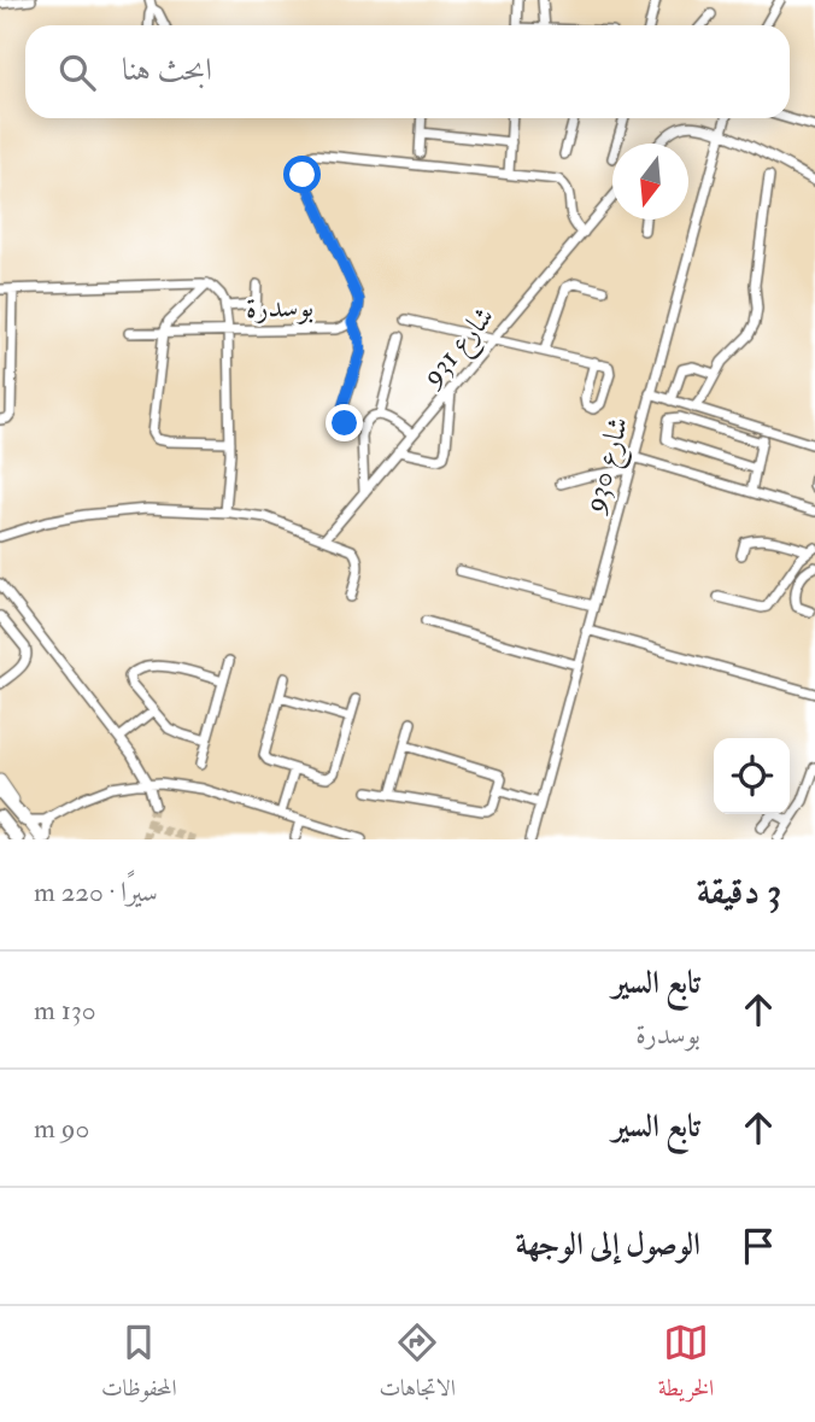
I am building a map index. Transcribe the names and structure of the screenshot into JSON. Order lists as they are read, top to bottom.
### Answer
{
  "streets": {
    "street": ["بوسدرة", "شارع 931", "شارع 930"]
  },
  "crossings": [
    ["بوسدرة", "شارع 931"]
  ],
  "north": "bottom",
  "page": {
    "search": "ابحث هنا",
    "heading": ["3 دقيقة", "سيرًا · 220 m"],
    "list": [
      ["تابع السير", "بوسدرة", "130 m"],
      ["تابع السير", "90 m"],
      "الوصول إلى الوجهة"
    ],
    "nav": ["الخريطة", "الاتجاهات", "المحفوظات"]
  }
}
